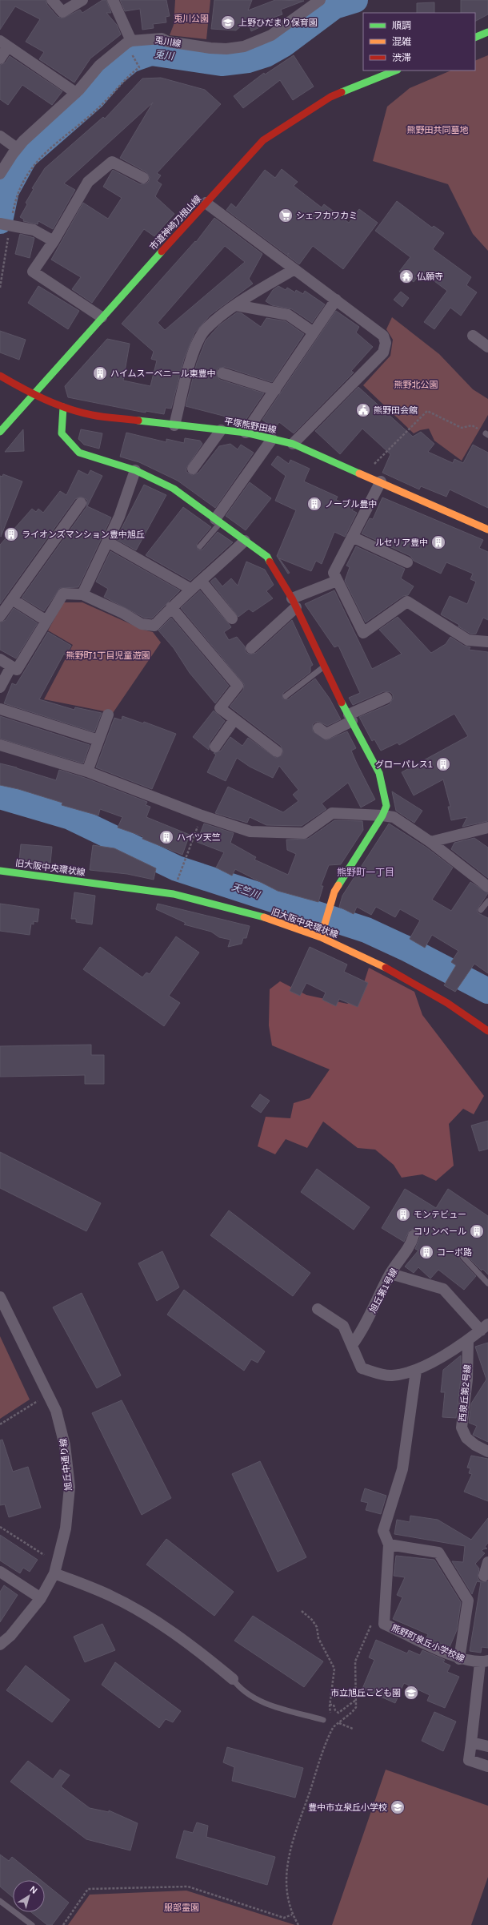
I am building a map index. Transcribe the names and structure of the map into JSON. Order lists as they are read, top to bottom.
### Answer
{
  "streets": {
    "street": [
      "兎川線",
      "市道神崎刀根山線",
      "平塚熊野田線",
      "旧大阪中央環状線",
      "旭丘第1号線",
      "西泉丘第2号線",
      "旭丘中通り線",
      "熊野町泉丘小学校線"
    ]
  },
  "crossings": [
    ["市道神崎刀根山線", "平塚熊野田線"]
  ],
  "districts": ["熊野町一丁目"],
  "water": ["兎川", "天竺川"],
  "parks": [
    "兎川公園",
    "熊野田共同墓地",
    "熊野北公園",
    "熊野町1丁目児童遊園",
    "服部霊園"
  ],
  "places": {
    "school or university": ["上野ひだまり保育園", "市立旭丘こども園", "豊中市立泉丘小学校"],
    "supermarket": ["シェフカワカミ"],
    "temple": ["仏願寺"],
    "building": [
      "ハイムスーベニール東豊中",
      "ノーブル豊中",
      "ライオンズマンション豊中旭丘",
      "ルセリア豊中",
      "グローパレス1",
      "ハイツ天竺",
      "モンテビュー",
      "コリンベール",
      "コーポ路"
    ],
    "public building": ["熊野田会館"]
  },
  "legend": ["順調", "混雑", "渋滞"],
  "north": "top right"
}
